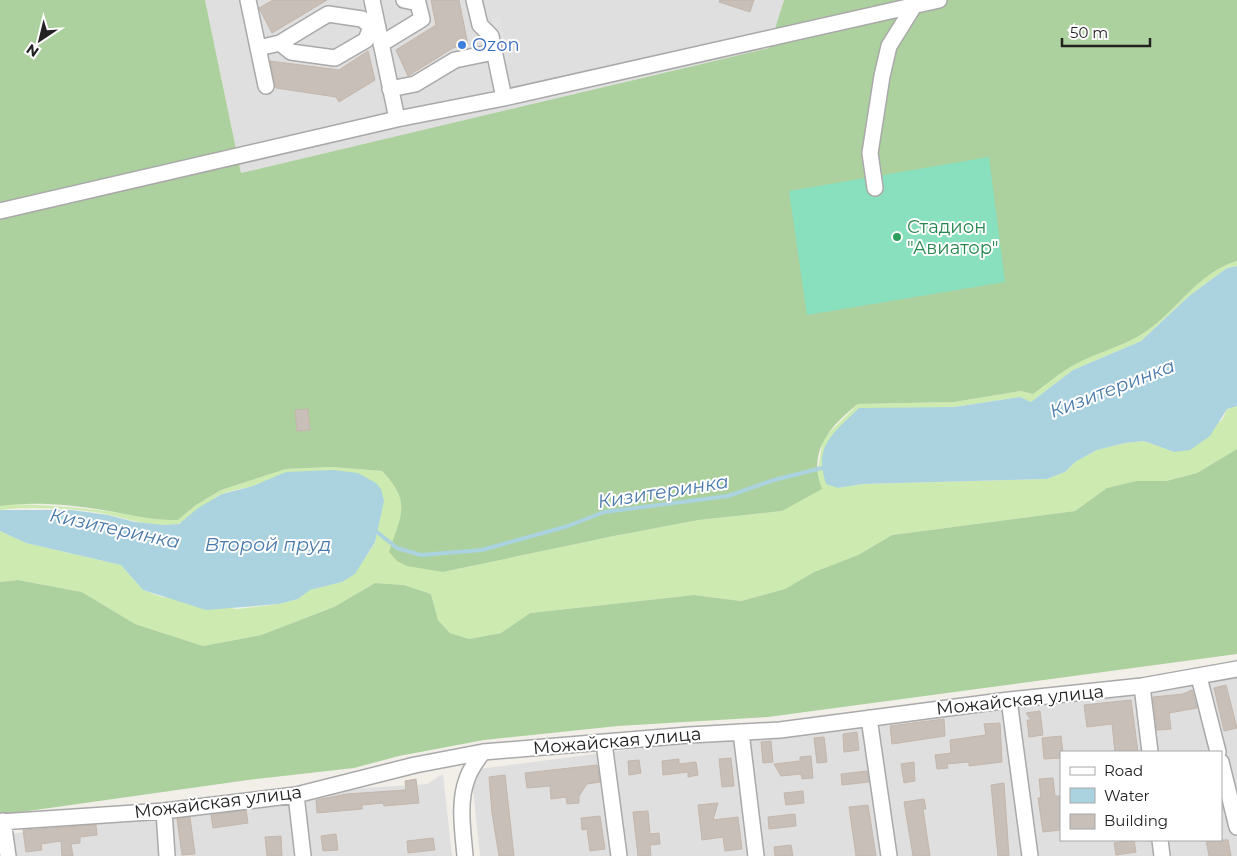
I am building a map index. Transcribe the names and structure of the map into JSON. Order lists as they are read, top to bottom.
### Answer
{
  "streets": {
    "street": ["Можайская улица"]
  },
  "water": ["Кизитеринка", "Второй пруд"],
  "places": ["Ozon", "Стадион \"Авиатор\""],
  "legend": ["Road", "Water", "Building"],
  "scale_bar": "50 m",
  "north": "bottom left"
}
